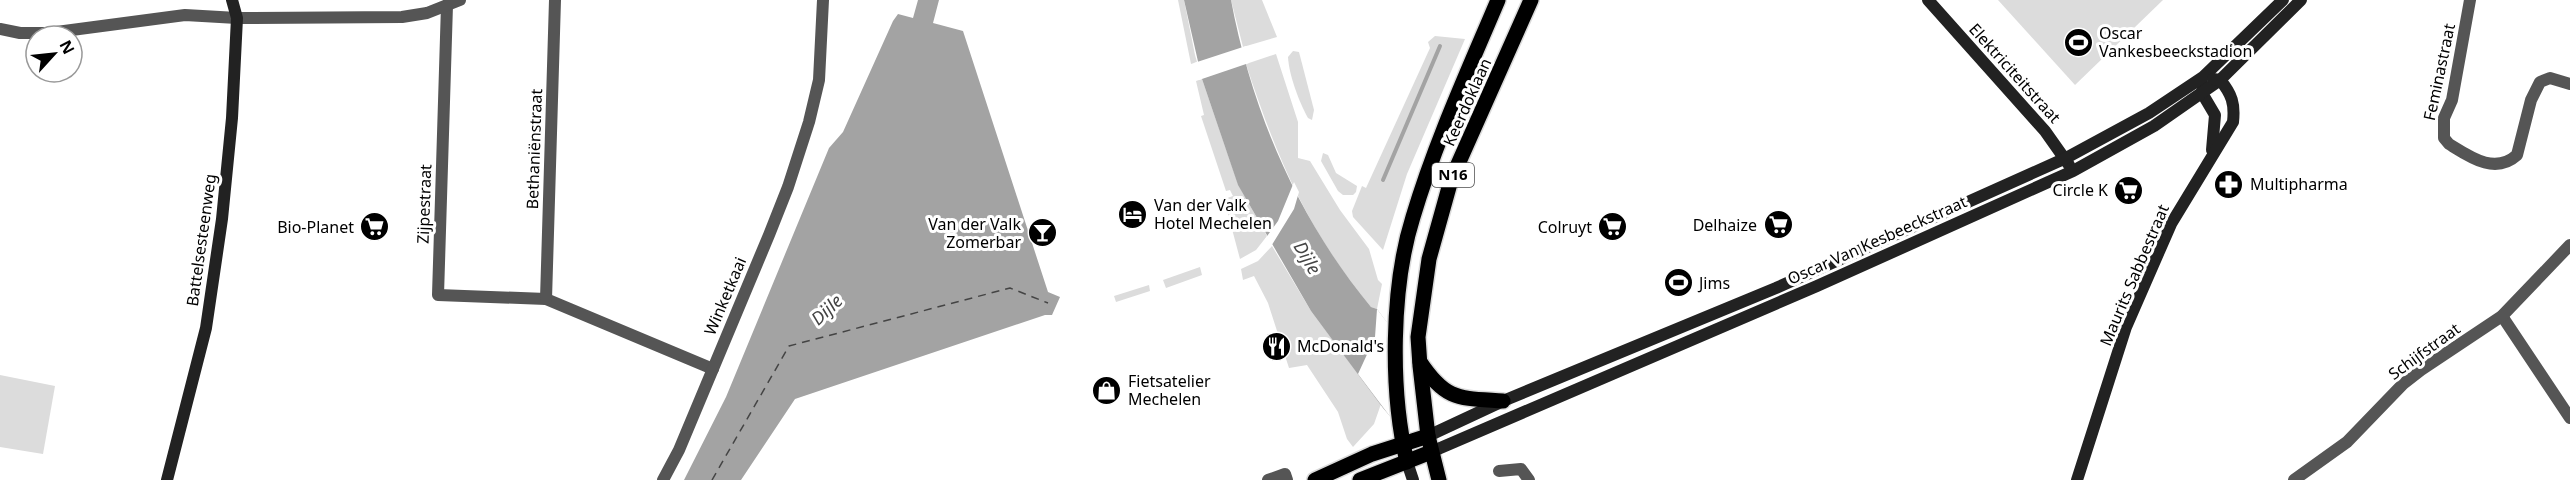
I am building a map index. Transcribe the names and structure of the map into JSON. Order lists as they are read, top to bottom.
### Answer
{
  "streets": {
    "main road": [
      "Elektriciteitstraat",
      "Keerdoklaan",
      "N16",
      "Battelsesteenweg",
      "Oscar Van Kesbeeckstraat",
      "Maurits Sabbestraat"
    ],
    "street": [
      "Feminastraat",
      "Bethaniënstraat",
      "Zijpestraat",
      "Winketkaai",
      "Schijfstraat"
    ]
  },
  "crossings": [
    ["Elektriciteitstraat", "Oscar Van Kesbeeckstraat"],
    ["Keerdoklaan", "N16"],
    ["Bethaniënstraat", "Zijpestraat"],
    ["N16", "Oscar Van Kesbeeckstraat"],
    ["Oscar Van Kesbeeckstraat", "Maurits Sabbestraat"]
  ],
  "water": ["Dijle"],
  "places": {
    "sports": ["Oscar Vankesbeeckstadion", "Jims"],
    "pharmacy": ["Multipharma"],
    "supermarket": [
      "Circle K",
      "Delhaize",
      "Bio-Planet",
      "Colruyt"
    ],
    "hotel": ["Van der Valk Hotel Mechelen"],
    "bar": ["Van der Valk Zomerbar"],
    "restaurant": ["McDonald's"],
    "shop": ["Fietsatelier Mechelen"]
  },
  "north": "top right"
}
